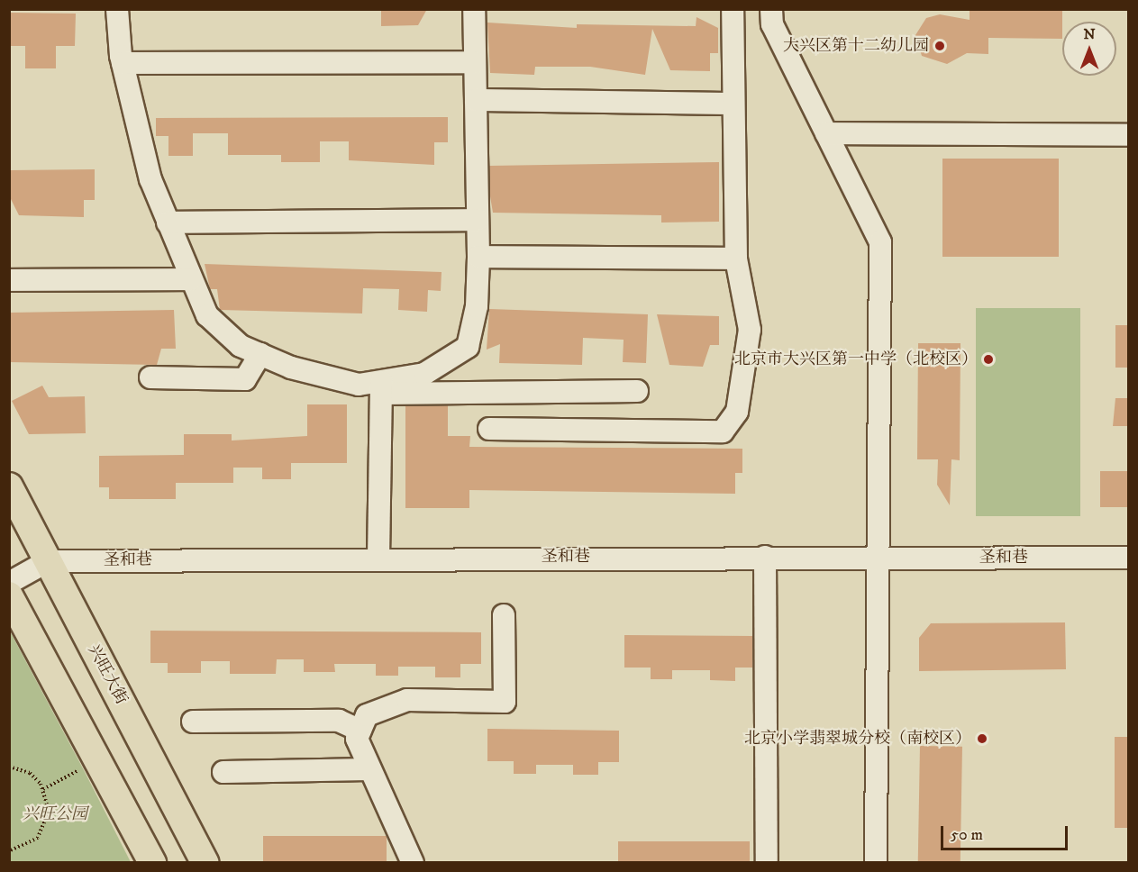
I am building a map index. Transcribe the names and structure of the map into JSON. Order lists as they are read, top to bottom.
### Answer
{
  "streets": {
    "main road": ["兴旺大街"],
    "street": ["圣和巷"]
  },
  "crossings": [
    ["圣和巷", "兴旺大街"]
  ],
  "parks": ["兴旺公园"],
  "places": ["大兴区第十二幼儿园", "北京市大兴区第一中学（北校区）", "北京小学翡翠城分校（南校区）"],
  "scale_bar": "50 m",
  "north": "top"
}
